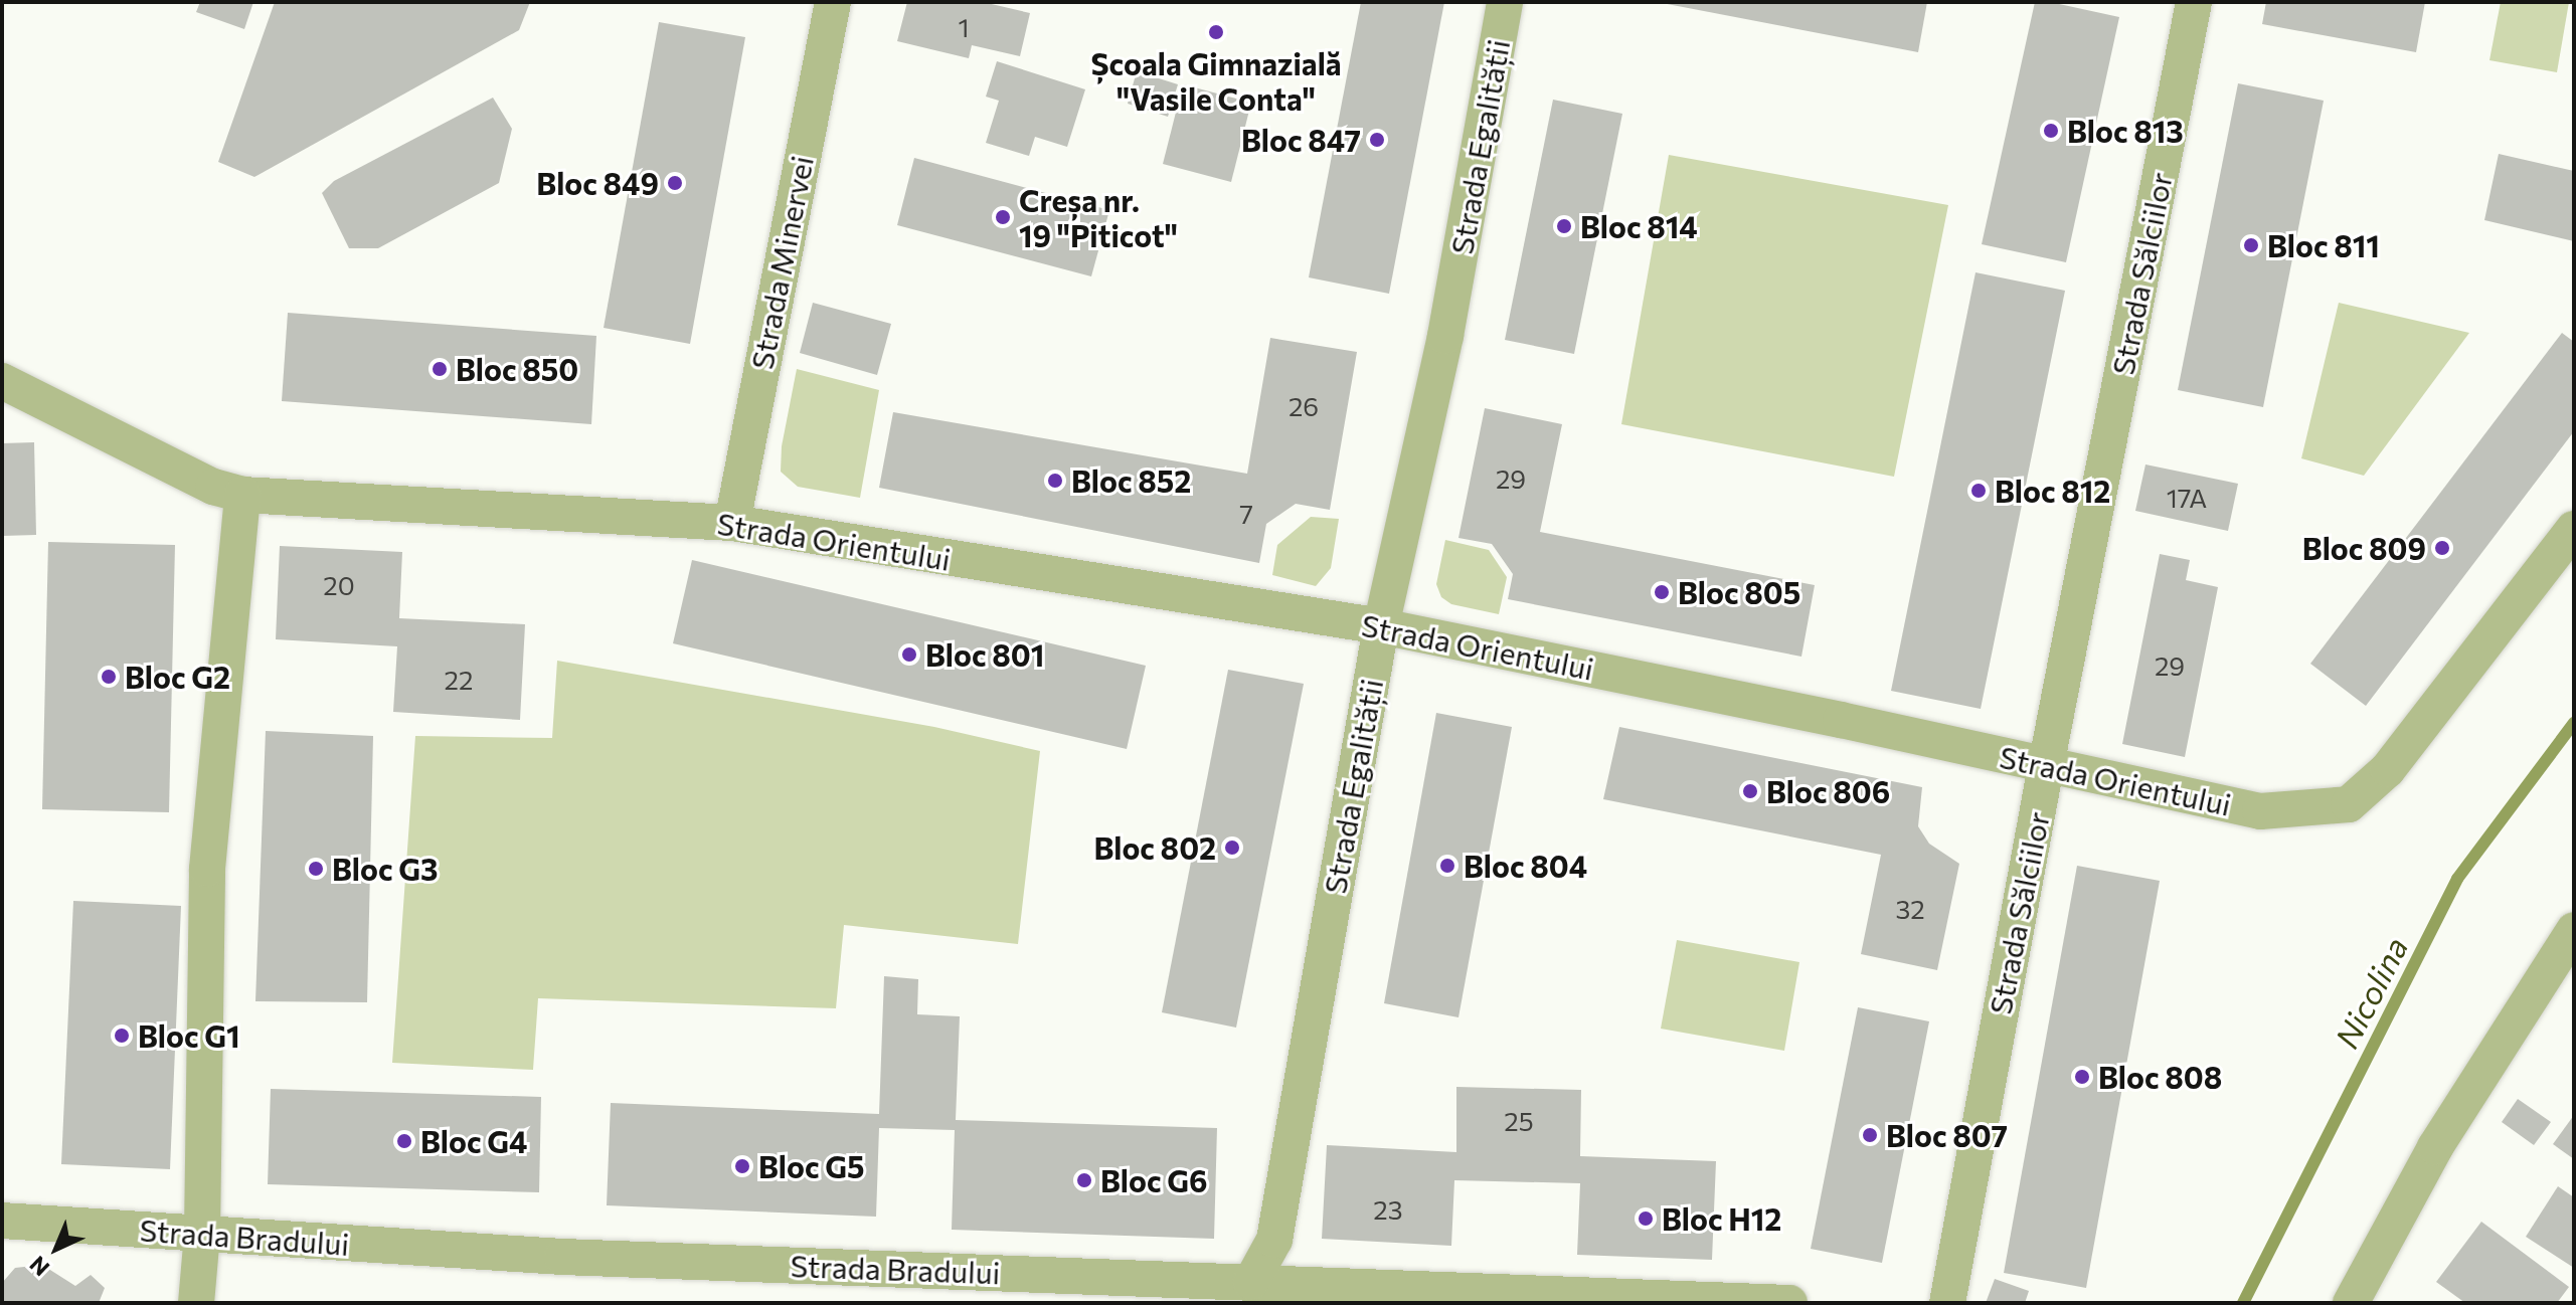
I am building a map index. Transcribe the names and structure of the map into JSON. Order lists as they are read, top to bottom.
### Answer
{
  "streets": {
    "street": [
      "Strada Egalității",
      "Strada Minervei",
      "Strada Sălciilor",
      "Strada Orientului",
      "Strada Bradului"
    ]
  },
  "crossings": [
    ["Strada Egalității", "Strada Orientului"],
    ["Strada Egalității", "Strada Bradului"],
    ["Strada Minervei", "Strada Orientului"],
    ["Strada Sălciilor", "Strada Orientului"]
  ],
  "water": ["Nicolina"],
  "places": [
    "Școala Gimnazială \"Vasile Conta\"",
    "Bloc 813",
    "Bloc 847",
    "Bloc 849",
    "Creșa nr. 19 \"Piticot\"",
    "Bloc 814",
    "Bloc 811",
    "Bloc 850",
    "Bloc 852",
    "Bloc 812",
    "Bloc 809",
    "Bloc 805",
    "Bloc 801",
    "Bloc G2",
    "Bloc 806",
    "Bloc 802",
    "Bloc 804",
    "Bloc G3",
    "Bloc G1",
    "Bloc 808",
    "Bloc 807",
    "Bloc G4",
    "Bloc G5",
    "Bloc G6",
    "Bloc H12"
  ],
  "house_numbers": [
    "1",
    "26",
    "29",
    "17A",
    "7",
    "20",
    "29",
    "22",
    "32",
    "25",
    "23"
  ],
  "north": "bottom left"
}
